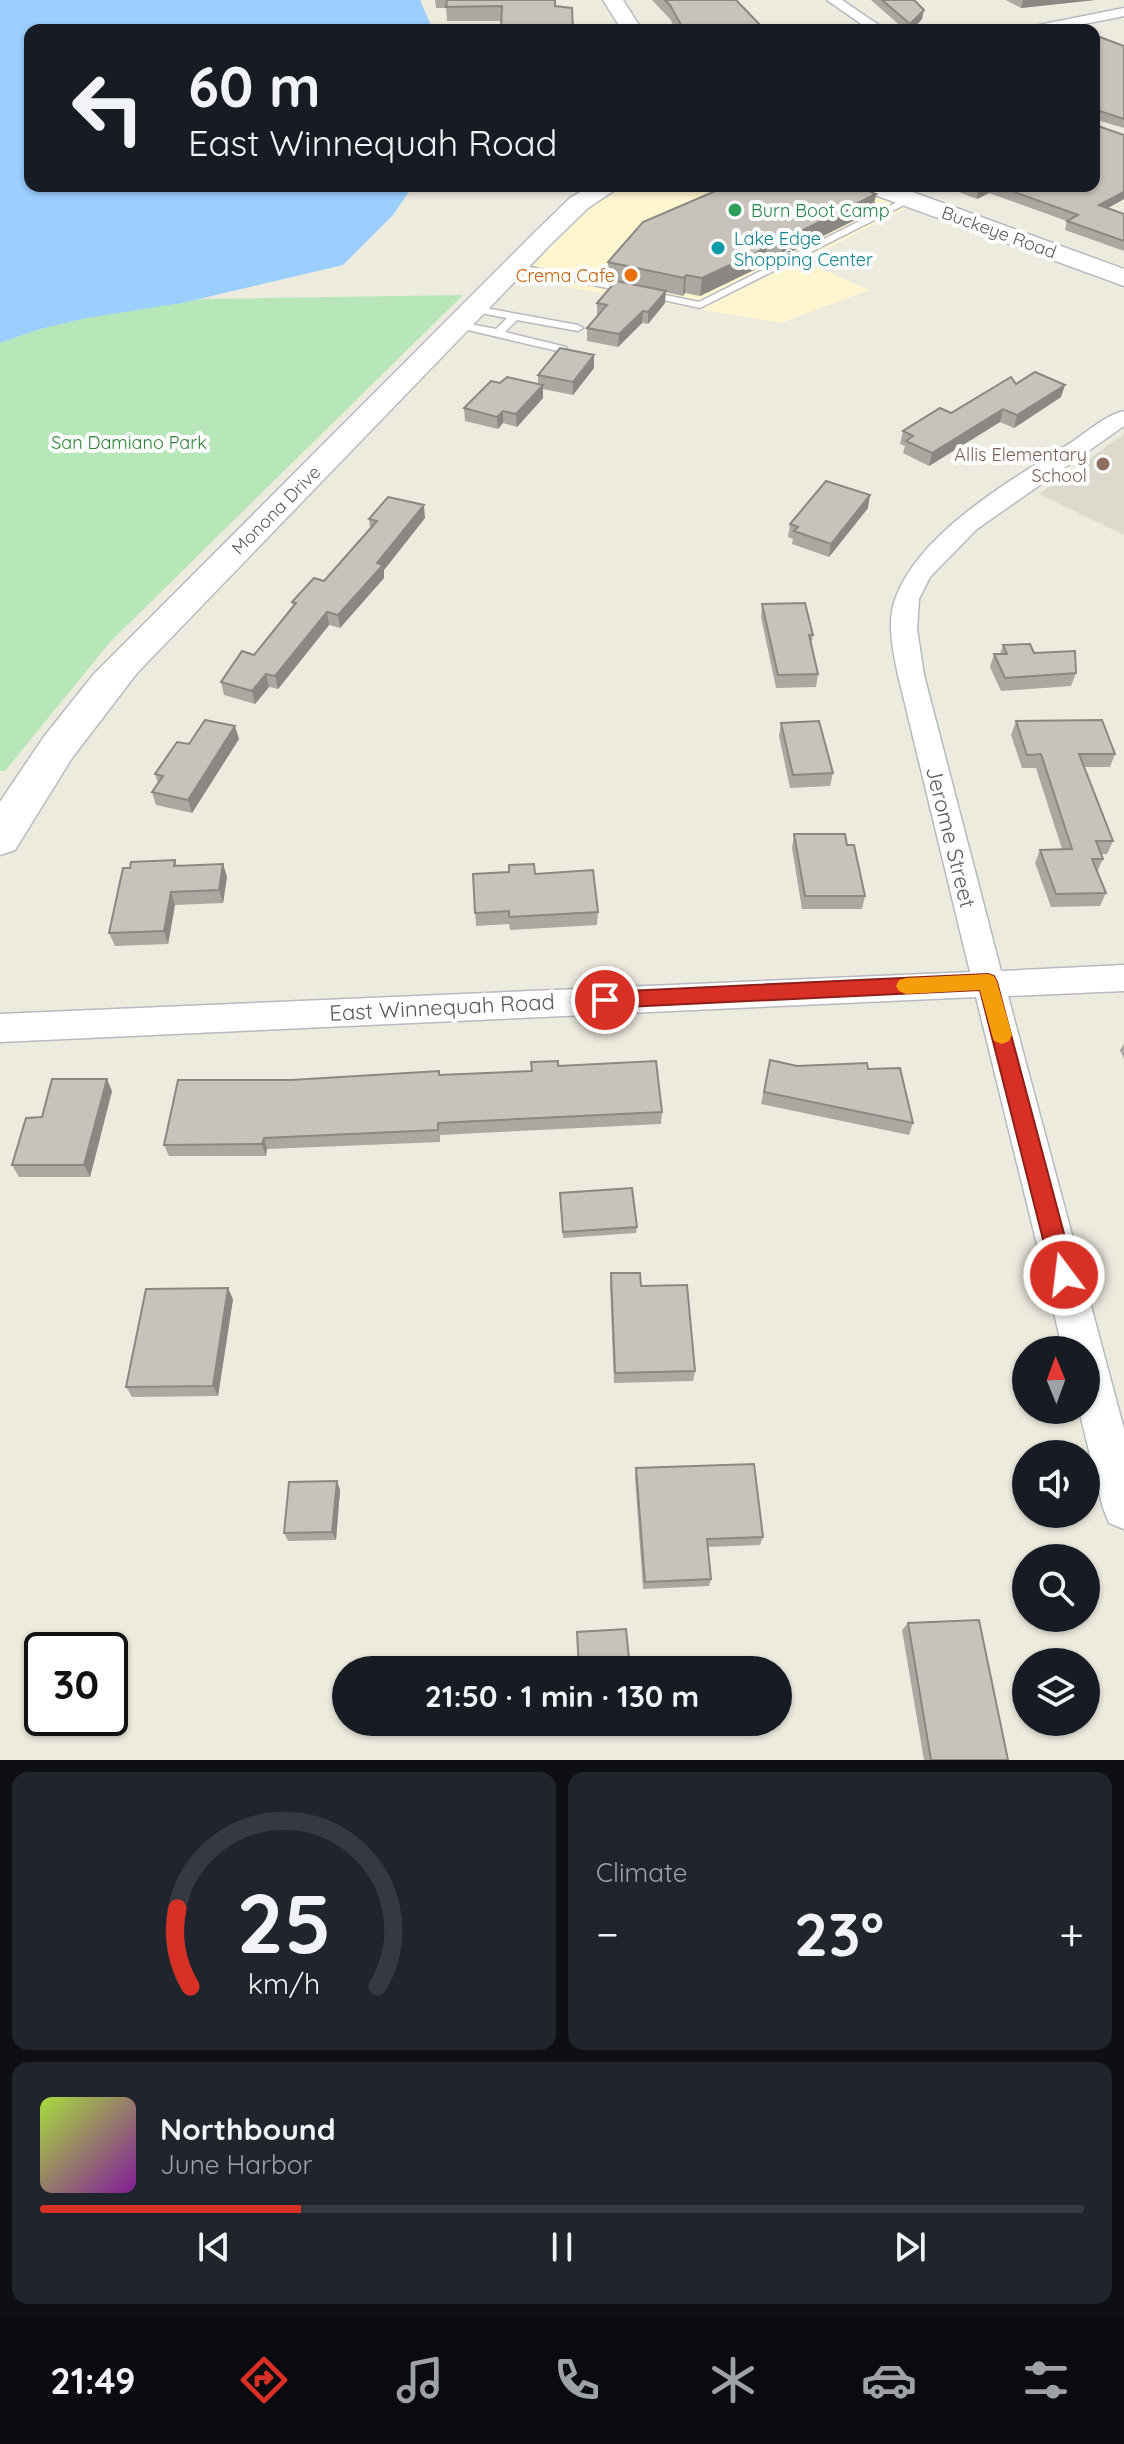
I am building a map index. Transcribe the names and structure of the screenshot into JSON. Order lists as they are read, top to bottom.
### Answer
{
  "streets": {
    "street": [
      "Buckeye Road",
      "Monona Drive",
      "Jerome Street",
      "East Winnequah Road"
    ]
  },
  "crossings": [
    ["Jerome Street", "East Winnequah Road"]
  ],
  "parks": ["San Damiano Park"],
  "places": [
    "Burn Boot Camp",
    "Lake Edge Shopping Center",
    "Crema Cafe",
    "Allis Elementary School"
  ],
  "north": "top",
  "page": {
    "turn": ["60 m", "East Winnequah Road"],
    "limit": "30",
    "trip": "21:50 · 1 min · 130 m",
    "tile": "Climate",
    "heat": ["−", "23°", "+"],
    "song": ["Northbound", "June Harbor"],
    "tabs": "21:49",
    "gauge": ["25", "km/h"]
  }
}
